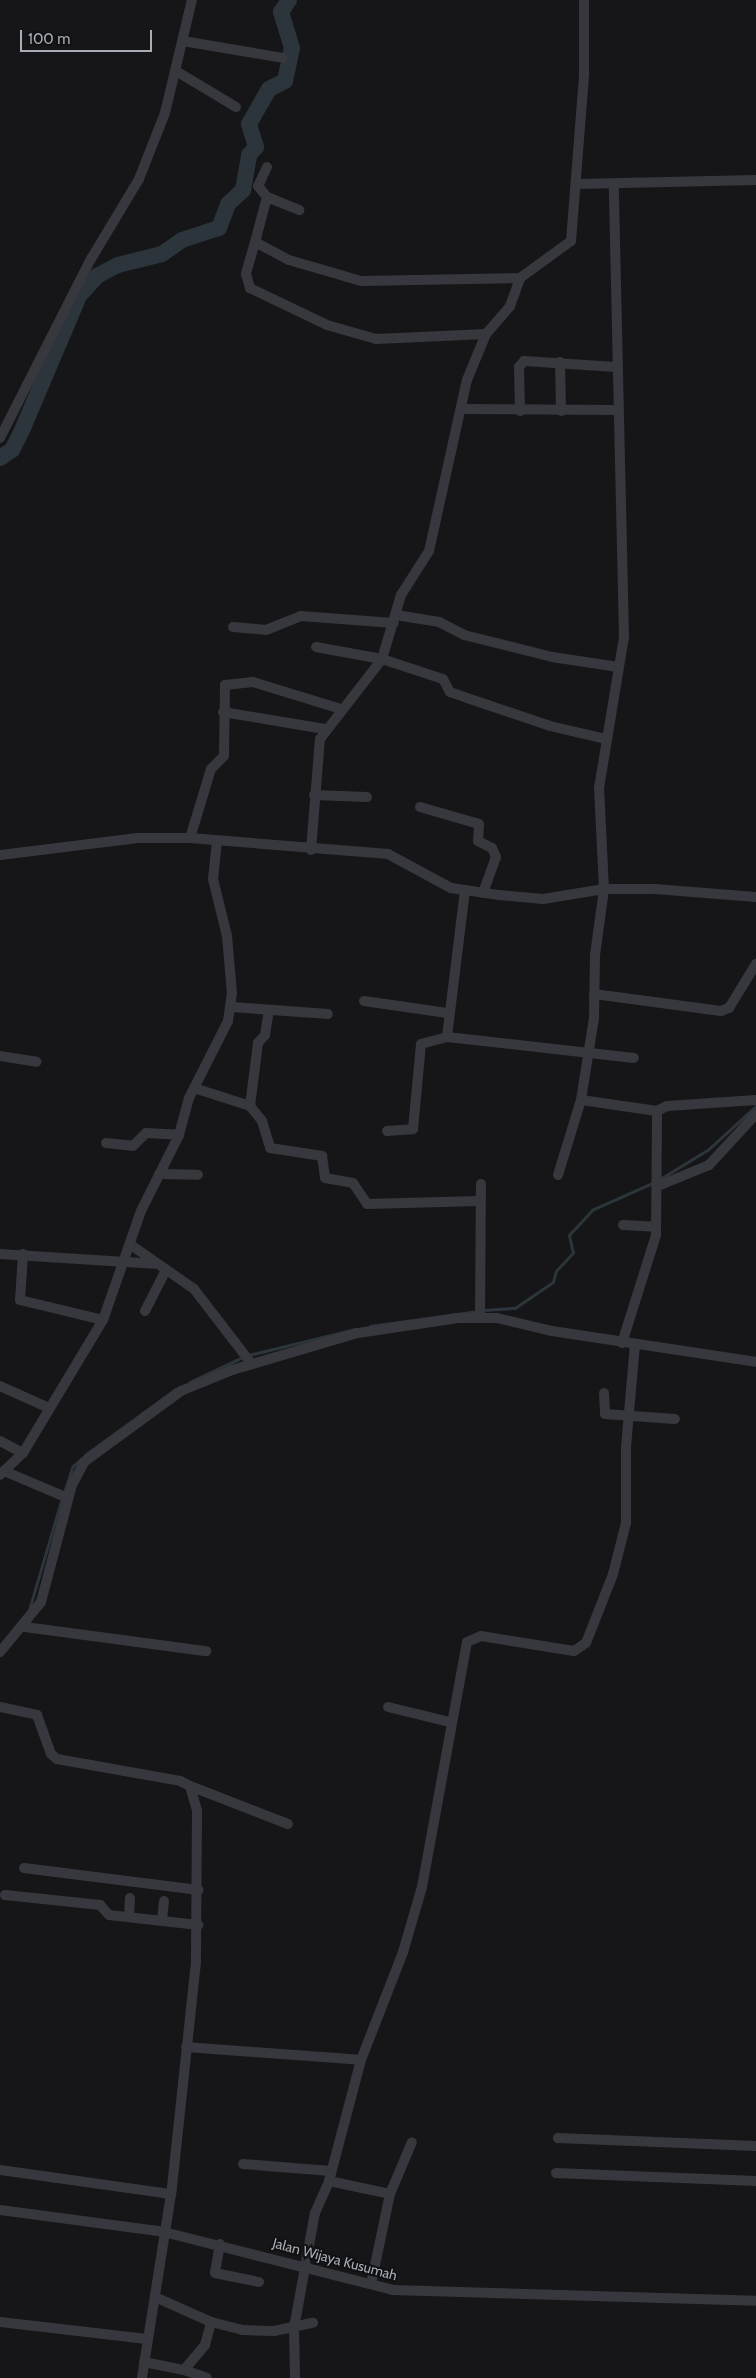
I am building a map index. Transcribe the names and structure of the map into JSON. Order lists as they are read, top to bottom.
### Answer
{
  "streets": {
    "street": ["Jalan Wijaya Kusumah"]
  },
  "scale_bar": "100 m"
}
